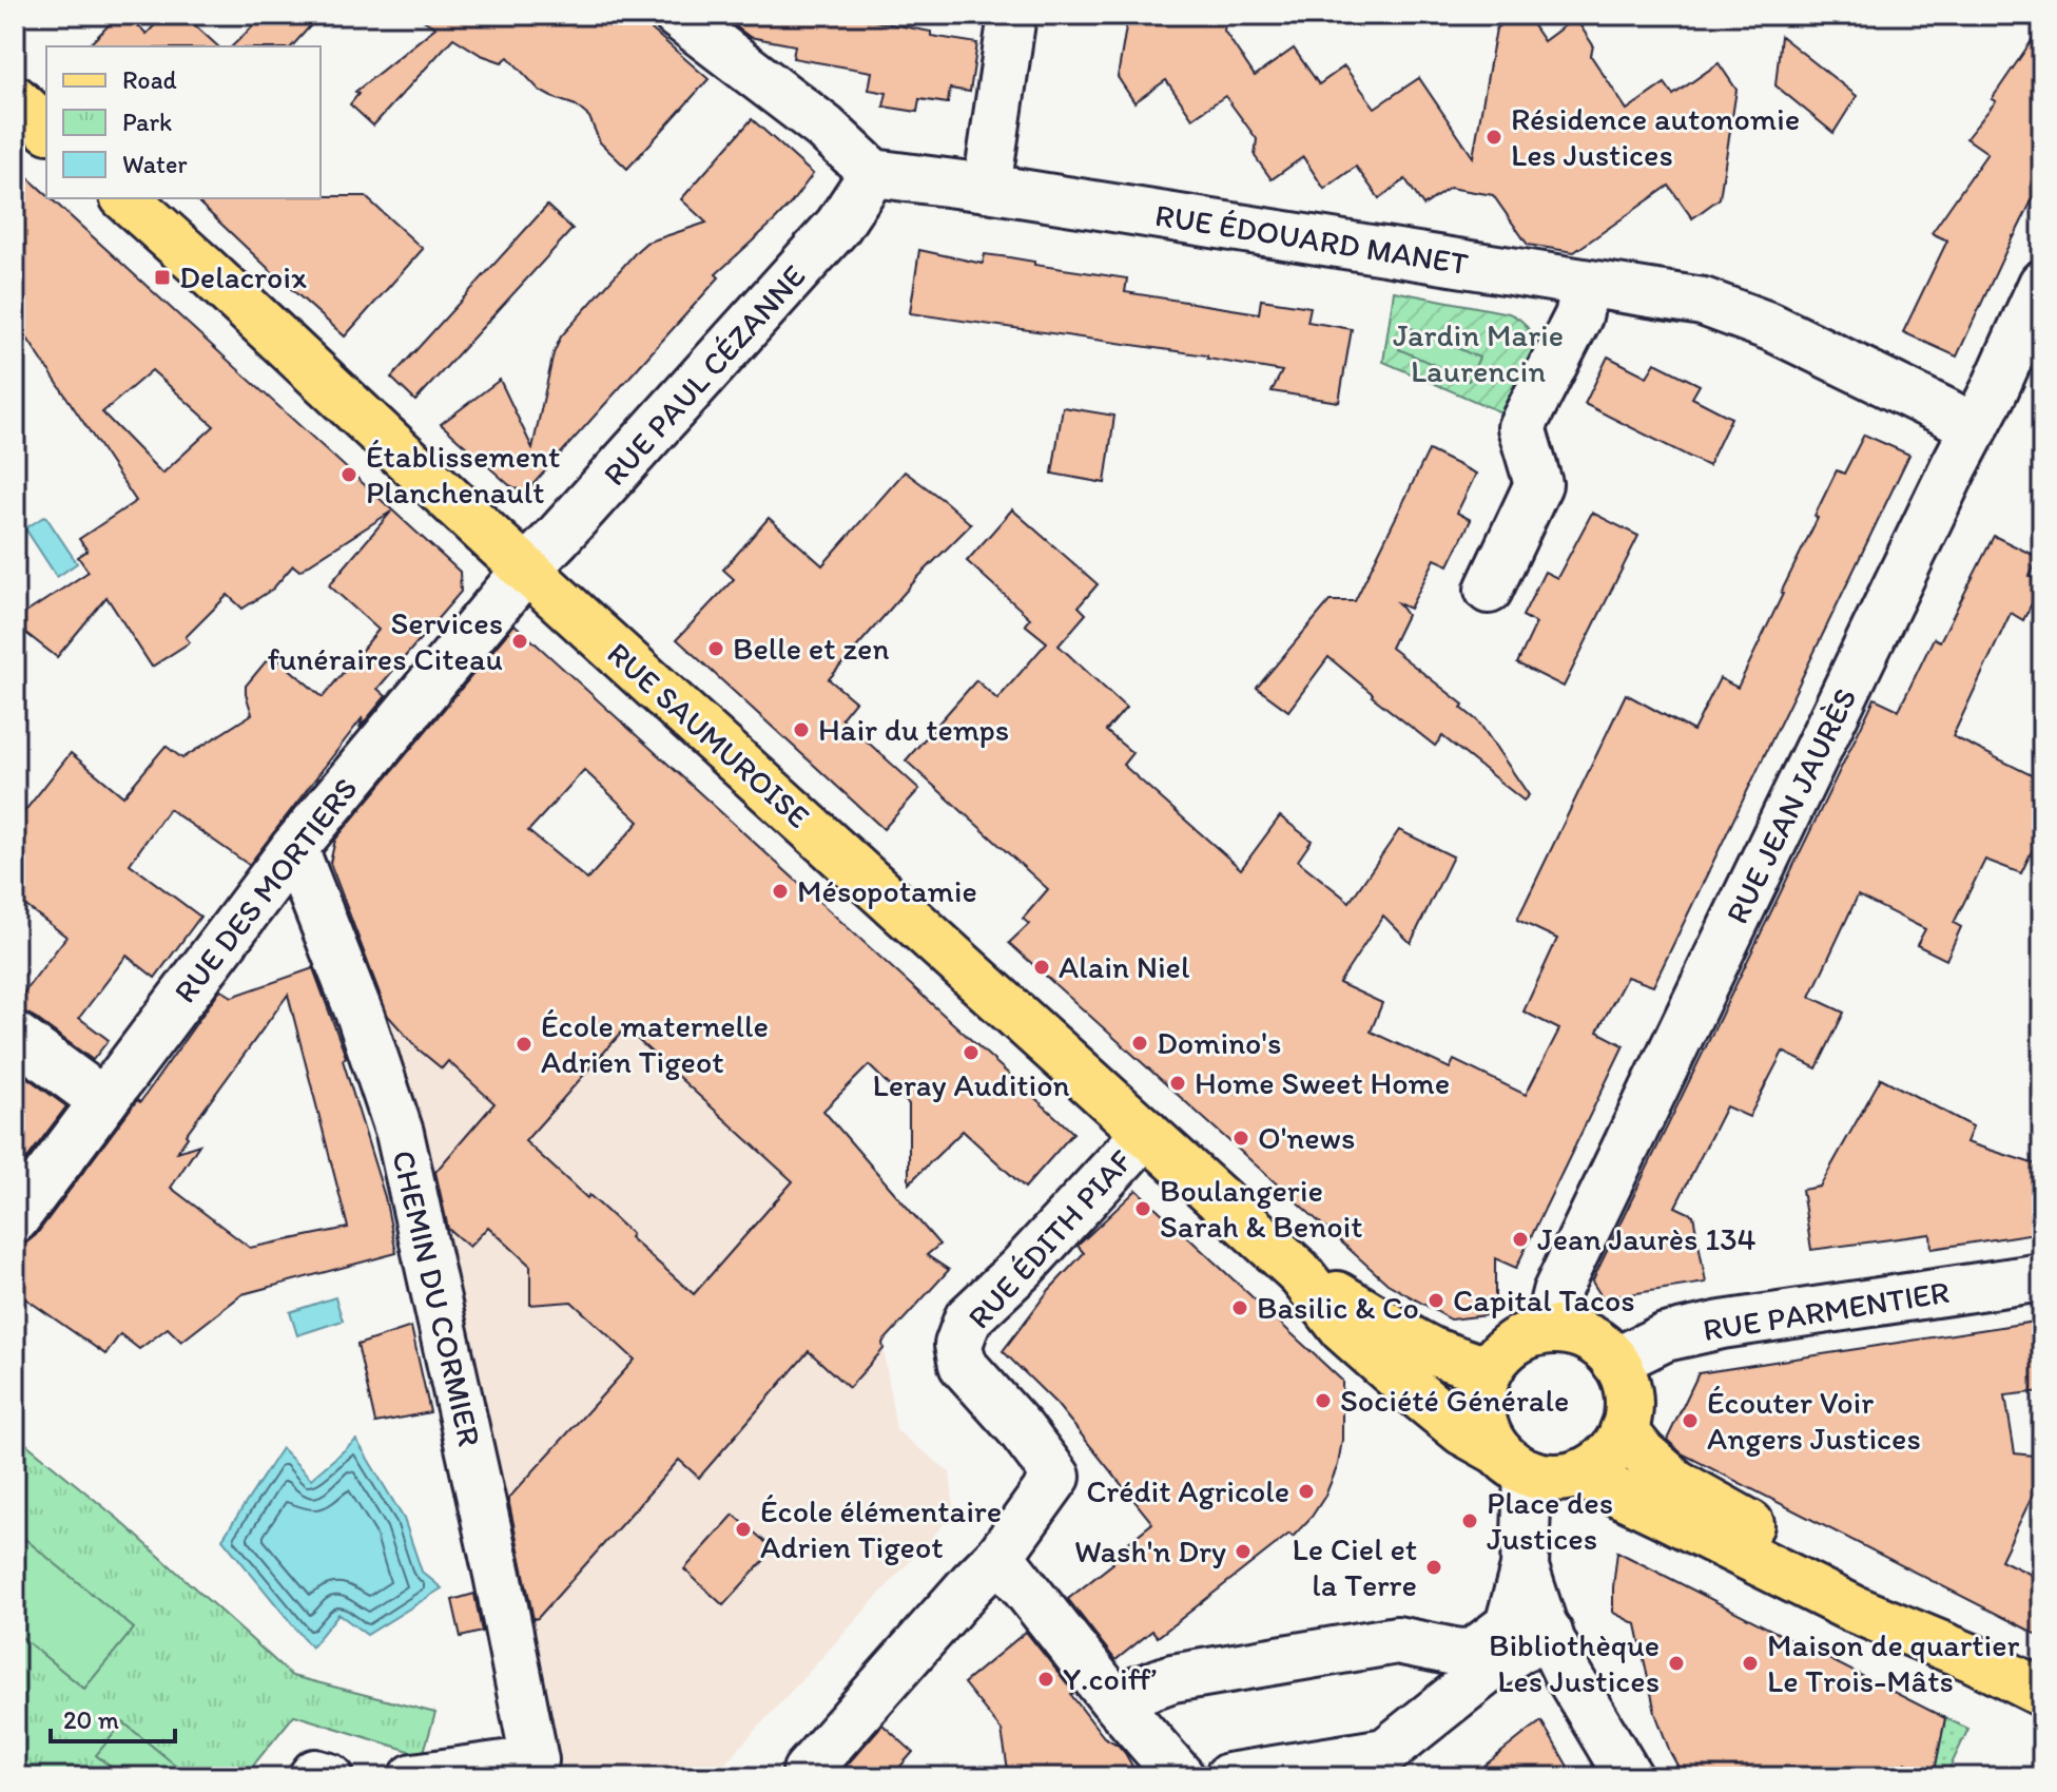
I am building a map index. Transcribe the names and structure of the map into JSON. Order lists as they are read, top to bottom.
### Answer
{
  "streets": {
    "main road": ["RUE SAUMUROISE"],
    "street": [
      "RUE ÉDOUARD MANET",
      "RUE PAUL CÉZANNE",
      "RUE JEAN JAURÈS",
      "RUE DES MORTIERS",
      "RUE ÉDITH PIAF",
      "CHEMIN DU CORMIER",
      "RUE PARMENTIER"
    ]
  },
  "crossings": [
    ["RUE ÉDOUARD MANET", "RUE PAUL CÉZANNE"],
    ["RUE ÉDOUARD MANET", "RUE JEAN JAURÈS"],
    ["RUE PAUL CÉZANNE", "RUE SAUMUROISE"],
    ["RUE PAUL CÉZANNE", "RUE DES MORTIERS"],
    ["RUE SAUMUROISE", "RUE JEAN JAURÈS"],
    ["RUE SAUMUROISE", "RUE DES MORTIERS"],
    ["RUE SAUMUROISE", "RUE ÉDITH PIAF"],
    ["RUE SAUMUROISE", "RUE PARMENTIER"],
    ["RUE JEAN JAURÈS", "RUE PARMENTIER"],
    ["RUE DES MORTIERS", "CHEMIN DU CORMIER"]
  ],
  "parks": ["Jardin Marie Laurencin"],
  "places": {
    "other": [
      "Résidence autonomie Les Justices",
      "Établissement Planchenault",
      "Services funéraires Citeau",
      "Belle et zen",
      "Hair du temps",
      "Mésopotamie",
      "Alain Niel",
      "Domino's",
      "École maternelle Adrien Tigeot",
      "Leray Audition",
      "Home Sweet Home",
      "O'news",
      "Boulangerie Sarah & Benoit",
      "Jean Jaurès 134",
      "Capital Tacos",
      "Basilic & Co",
      "Société Générale",
      "Écouter Voir Angers Justices",
      "Crédit Agricole",
      "Place des Justices",
      "École élémentaire Adrien Tigeot",
      "Wash'n Dry",
      "Le Ciel et la Terre",
      "Bibliothèque Les Justices",
      "Maison de quartier Le Trois-Mâts",
      "Y.coiff’"
    ],
    "transit": ["Delacroix"]
  },
  "legend": ["Road", "Park", "Water"],
  "scale_bar": "20 m"
}
